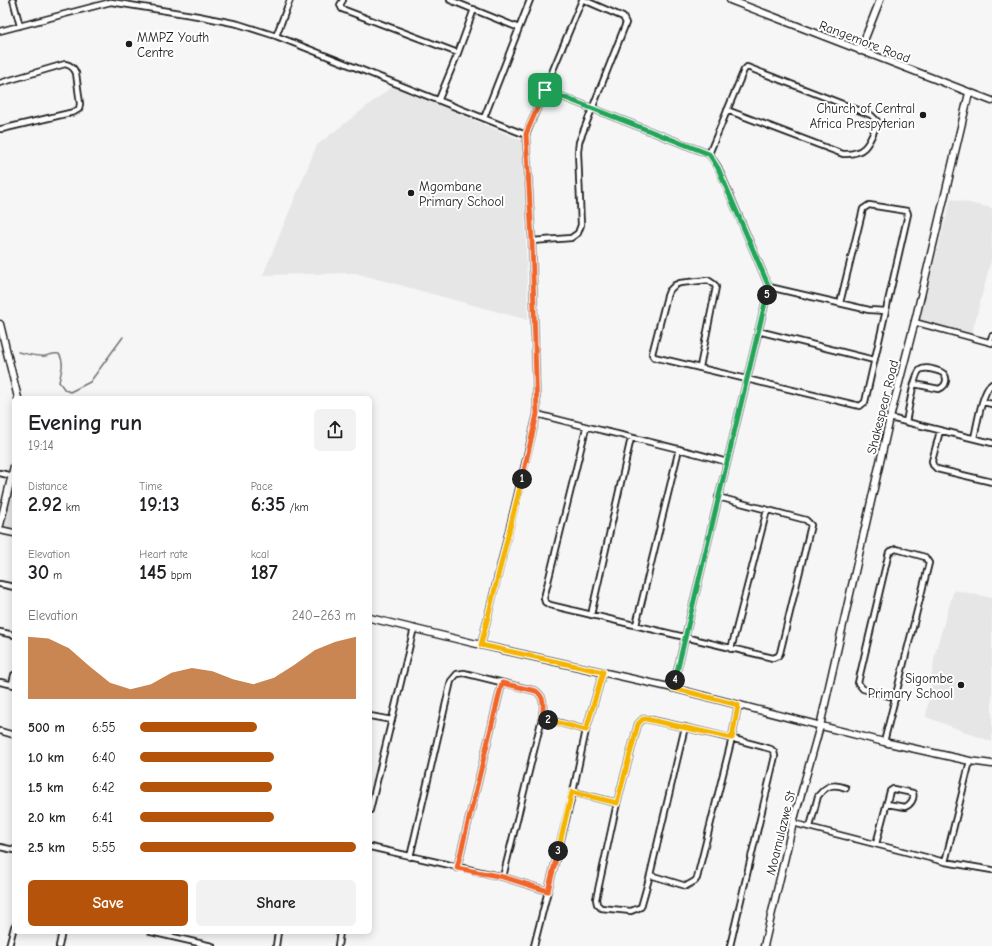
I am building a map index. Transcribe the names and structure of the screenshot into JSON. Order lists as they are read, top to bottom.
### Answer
{
  "streets": {
    "street": ["Rangemore Road", "Shakespear Road", "Moamulazwe St"]
  },
  "crossings": [
    ["Rangemore Road", "Shakespear Road"],
    ["Shakespear Road", "Moamulazwe St"]
  ],
  "places": [
    "MMPZ Youth Centre",
    "Church of Central Africa Prespyterian",
    "Mgombane Primary School",
    "Sigombe Primary School"
  ],
  "page": {
    "pins": [
      "5",
      "1",
      "4",
      "2",
      "3"
    ],
    "heading": ["Evening run", "19:14"],
    "stats": [
      ["Distance", "2.92 km"],
      ["Time", "19:13"],
      ["Pace", "6:35 /km"],
      ["Elevation", "30 m"],
      ["Heart rate", "145 bpm"],
      ["kcal", "187"]
    ],
    "chart": ["Elevation", "240–263 m"],
    "list": [
      {
        "name": "500 m",
        "note": "6:55"
      },
      {
        "name": "1.0 km",
        "note": "6:40"
      },
      {
        "name": "1.5 km",
        "note": "6:42"
      },
      {
        "name": "2.0 km",
        "note": "6:41"
      },
      {
        "name": "2.5 km",
        "note": "5:55"
      }
    ],
    "buttons": ["Save", "Share"]
  }
}
